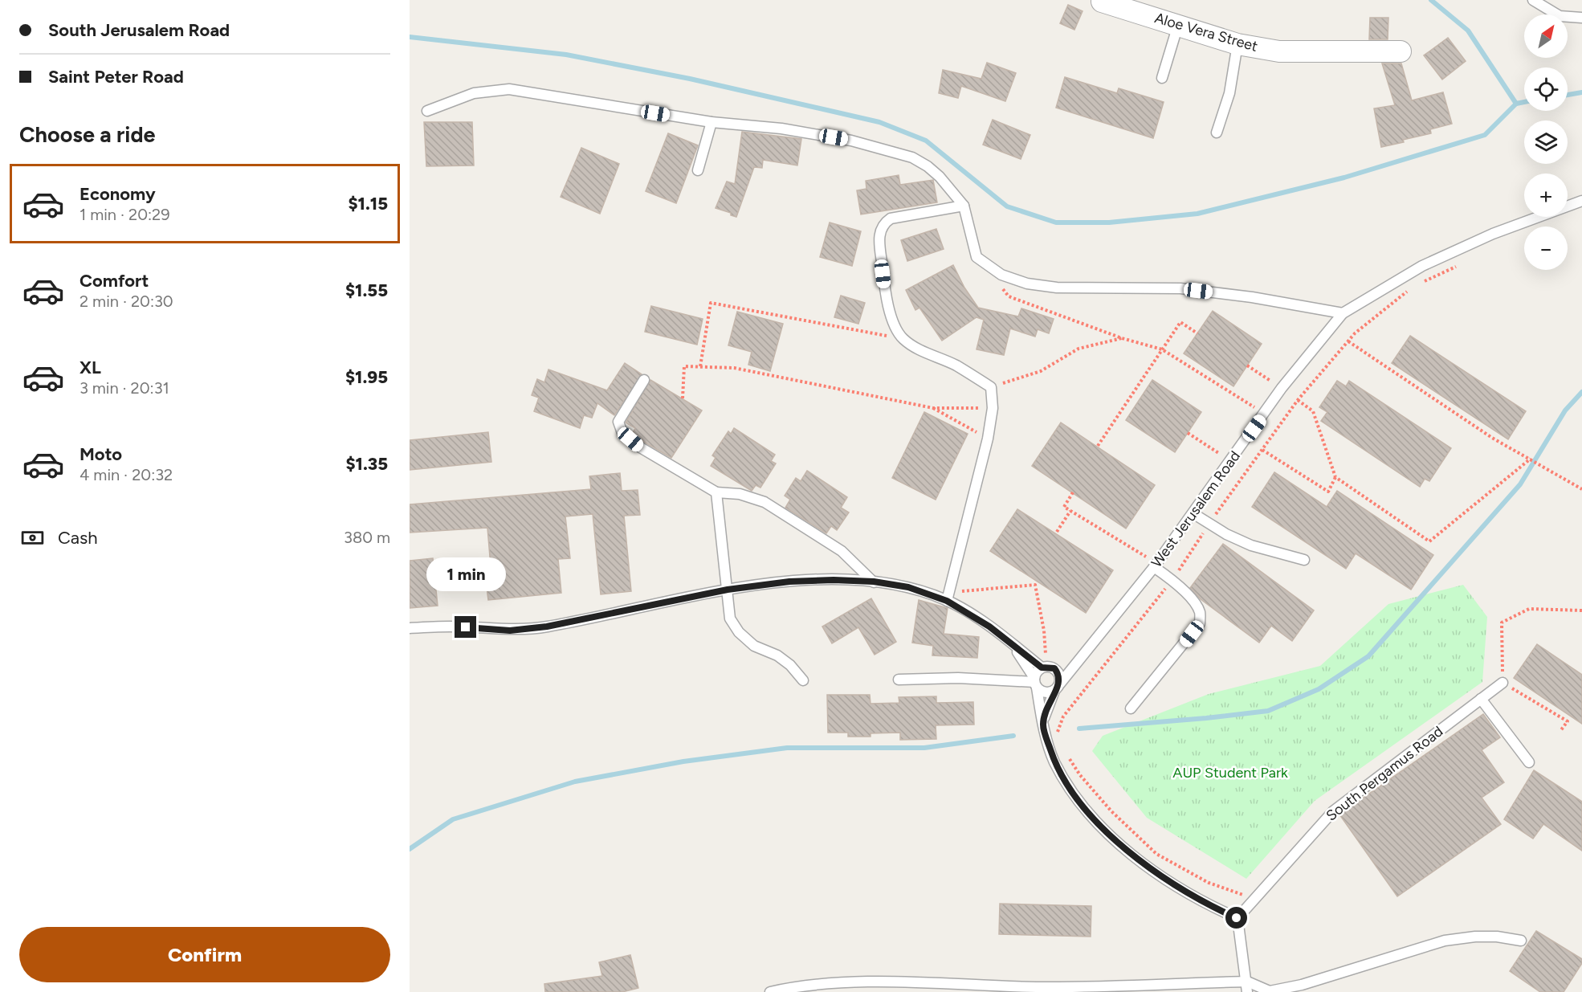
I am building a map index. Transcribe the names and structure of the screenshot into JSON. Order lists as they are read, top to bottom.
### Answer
{
  "streets": {
    "street": ["Aloe Vera Street"],
    "lane": ["West Jerusalem Road", "South Pergamus Road"]
  },
  "parks": ["AUP Student Park"],
  "north": "top right",
  "page": {
    "banner": ["South Jerusalem Road", "Saint Peter Road"],
    "map_buttons": ["+", "−"],
    "heading": "Choose a ride",
    "list": [
      {
        "name": "Economy",
        "note": "1 min · 20:29",
        "value": "$1.15"
      },
      {
        "name": "Comfort",
        "note": "2 min · 20:30",
        "value": "$1.55"
      },
      {
        "name": "XL",
        "note": "3 min · 20:31",
        "value": "$1.95"
      },
      {
        "name": "Moto",
        "note": "4 min · 20:32",
        "value": "$1.35"
      }
    ],
    "pay": ["Cash", "380 m"],
    "bubble": "1 min",
    "buttons": "Confirm"
  }
}
